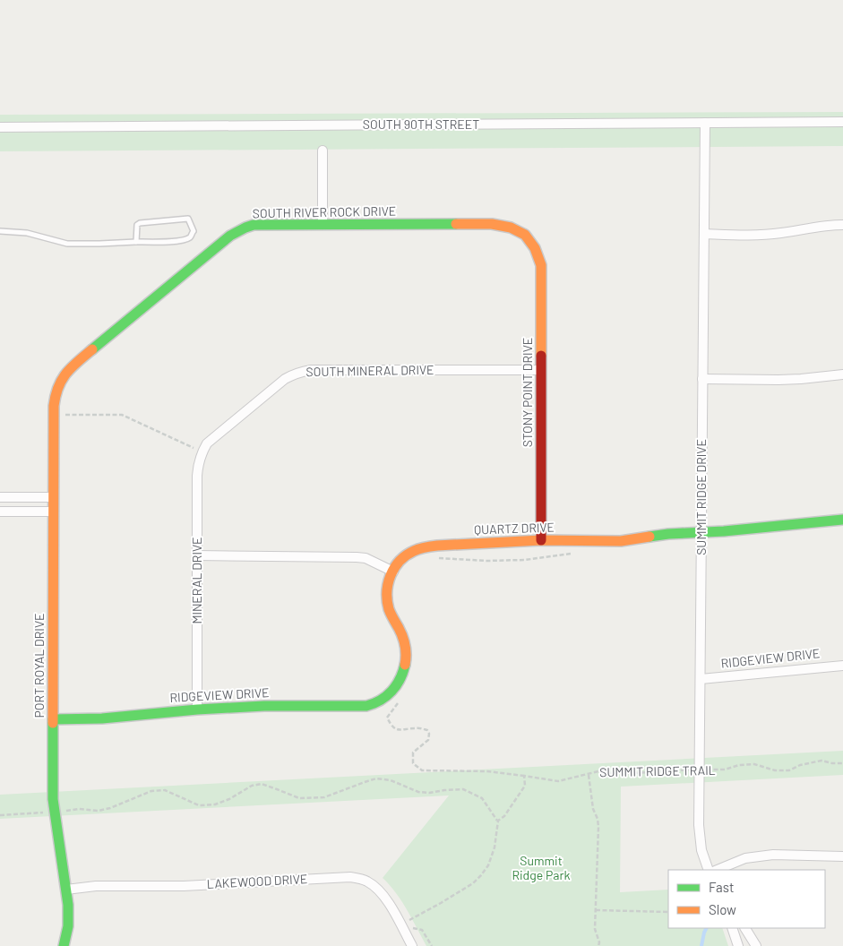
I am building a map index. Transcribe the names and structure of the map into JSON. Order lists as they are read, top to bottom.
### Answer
{
  "streets": {
    "street": [
      "SOUTH 90TH STREET",
      "SOUTH RIVER ROCK DRIVE",
      "SOUTH MINERAL DRIVE",
      "STONY POINT DRIVE",
      "SUMMIT RIDGE DRIVE",
      "QUARTZ DRIVE",
      "MINERAL DRIVE",
      "RIDGEVIEW DRIVE",
      "PORT ROYAL DRIVE",
      "LAKEWOOD DRIVE"
    ],
    "path": ["SUMMIT RIDGE TRAIL"]
  },
  "crossings": [
    ["SOUTH 90TH STREET", "SUMMIT RIDGE DRIVE"],
    ["SOUTH RIVER ROCK DRIVE", "STONY POINT DRIVE"],
    ["SOUTH RIVER ROCK DRIVE", "PORT ROYAL DRIVE"],
    ["SOUTH MINERAL DRIVE", "STONY POINT DRIVE"],
    ["SOUTH MINERAL DRIVE", "MINERAL DRIVE"],
    ["STONY POINT DRIVE", "QUARTZ DRIVE"],
    ["SUMMIT RIDGE DRIVE", "QUARTZ DRIVE"],
    ["SUMMIT RIDGE DRIVE", "RIDGEVIEW DRIVE"],
    ["SUMMIT RIDGE DRIVE", "SUMMIT RIDGE TRAIL"],
    ["QUARTZ DRIVE", "RIDGEVIEW DRIVE"],
    ["MINERAL DRIVE", "RIDGEVIEW DRIVE"],
    ["RIDGEVIEW DRIVE", "PORT ROYAL DRIVE"],
    ["PORT ROYAL DRIVE", "LAKEWOOD DRIVE"]
  ],
  "parks": ["Summit Ridge Park"],
  "legend": ["Fast", "Slow"]
}
